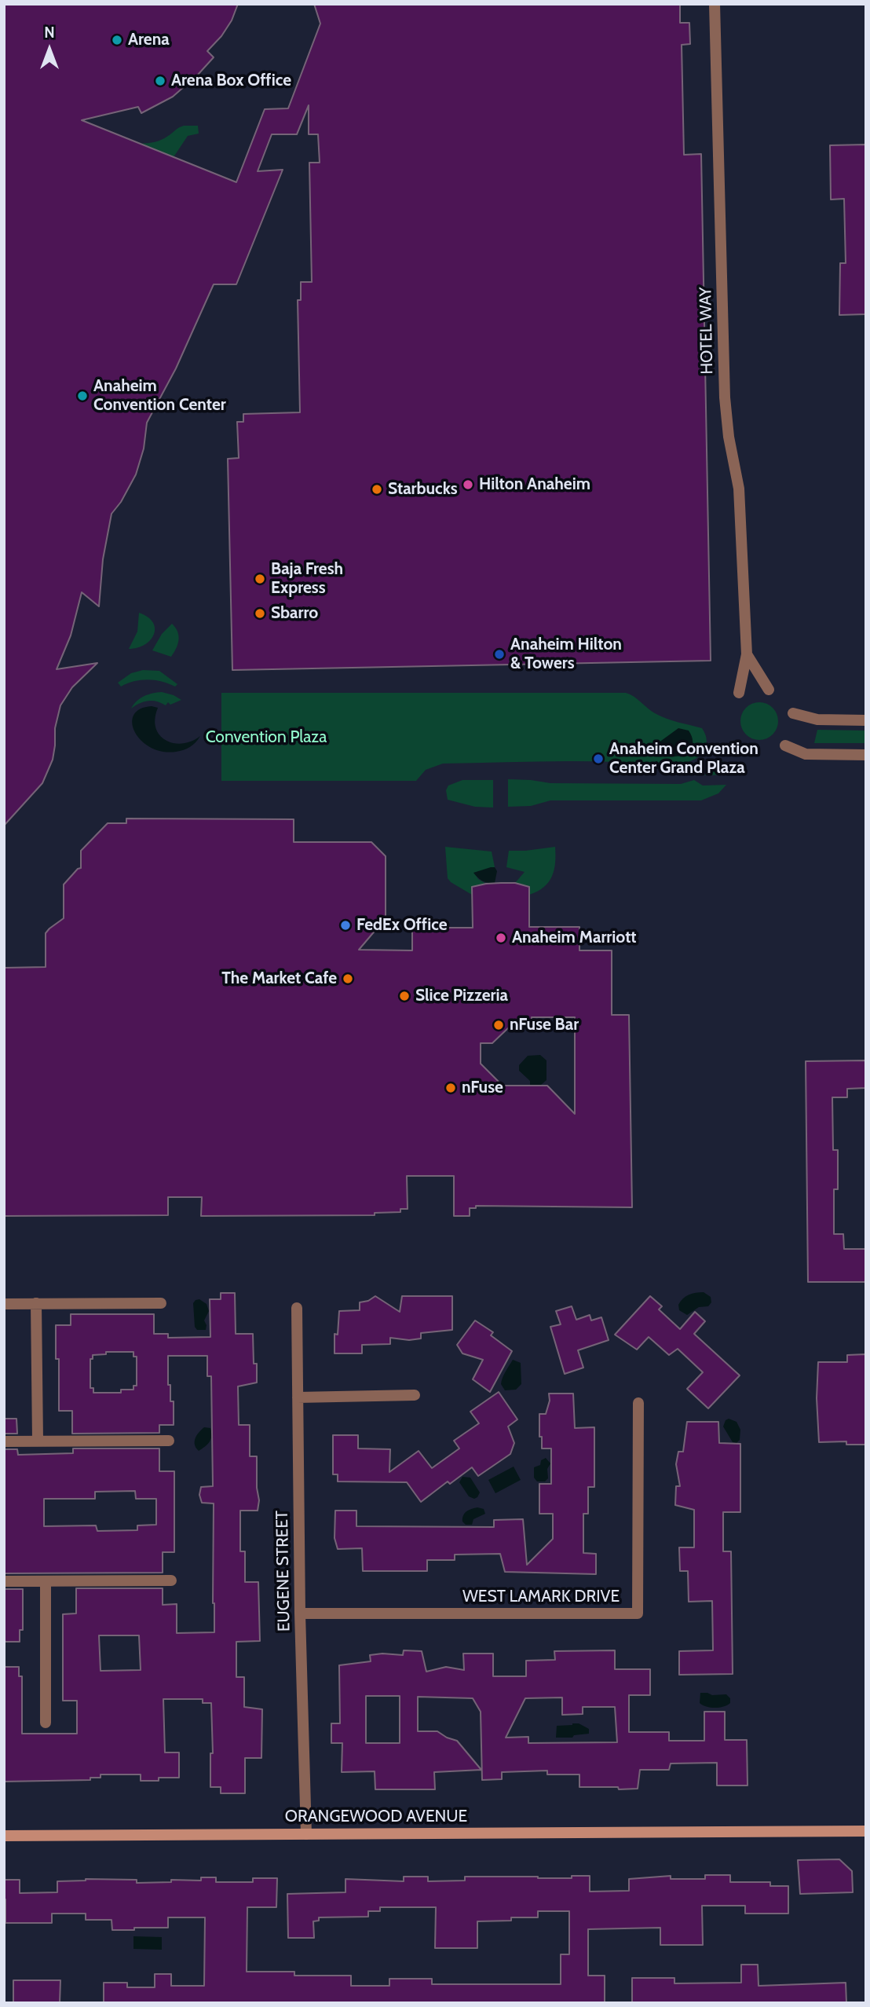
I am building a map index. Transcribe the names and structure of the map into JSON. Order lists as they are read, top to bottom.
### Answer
{
  "streets": {
    "main road": ["ORANGEWOOD AVENUE"],
    "street": ["HOTEL WAY", "EUGENE STREET", "WEST LAMARK DRIVE"]
  },
  "crossings": [
    ["EUGENE STREET", "WEST LAMARK DRIVE"],
    ["EUGENE STREET", "ORANGEWOOD AVENUE"]
  ],
  "parks": ["Convention Plaza"],
  "places": [
    "Arena",
    "Arena Box Office",
    "Anaheim Convention Center",
    "Hilton Anaheim",
    "Starbucks",
    "Baja Fresh Express",
    "Sbarro",
    "Anaheim Hilton & Towers",
    "Anaheim Convention Center Grand Plaza",
    "FedEx Office",
    "Anaheim Marriott",
    "The Market Cafe",
    "Slice Pizzeria",
    "nFuse Bar",
    "nFuse"
  ],
  "north": "top"
}
